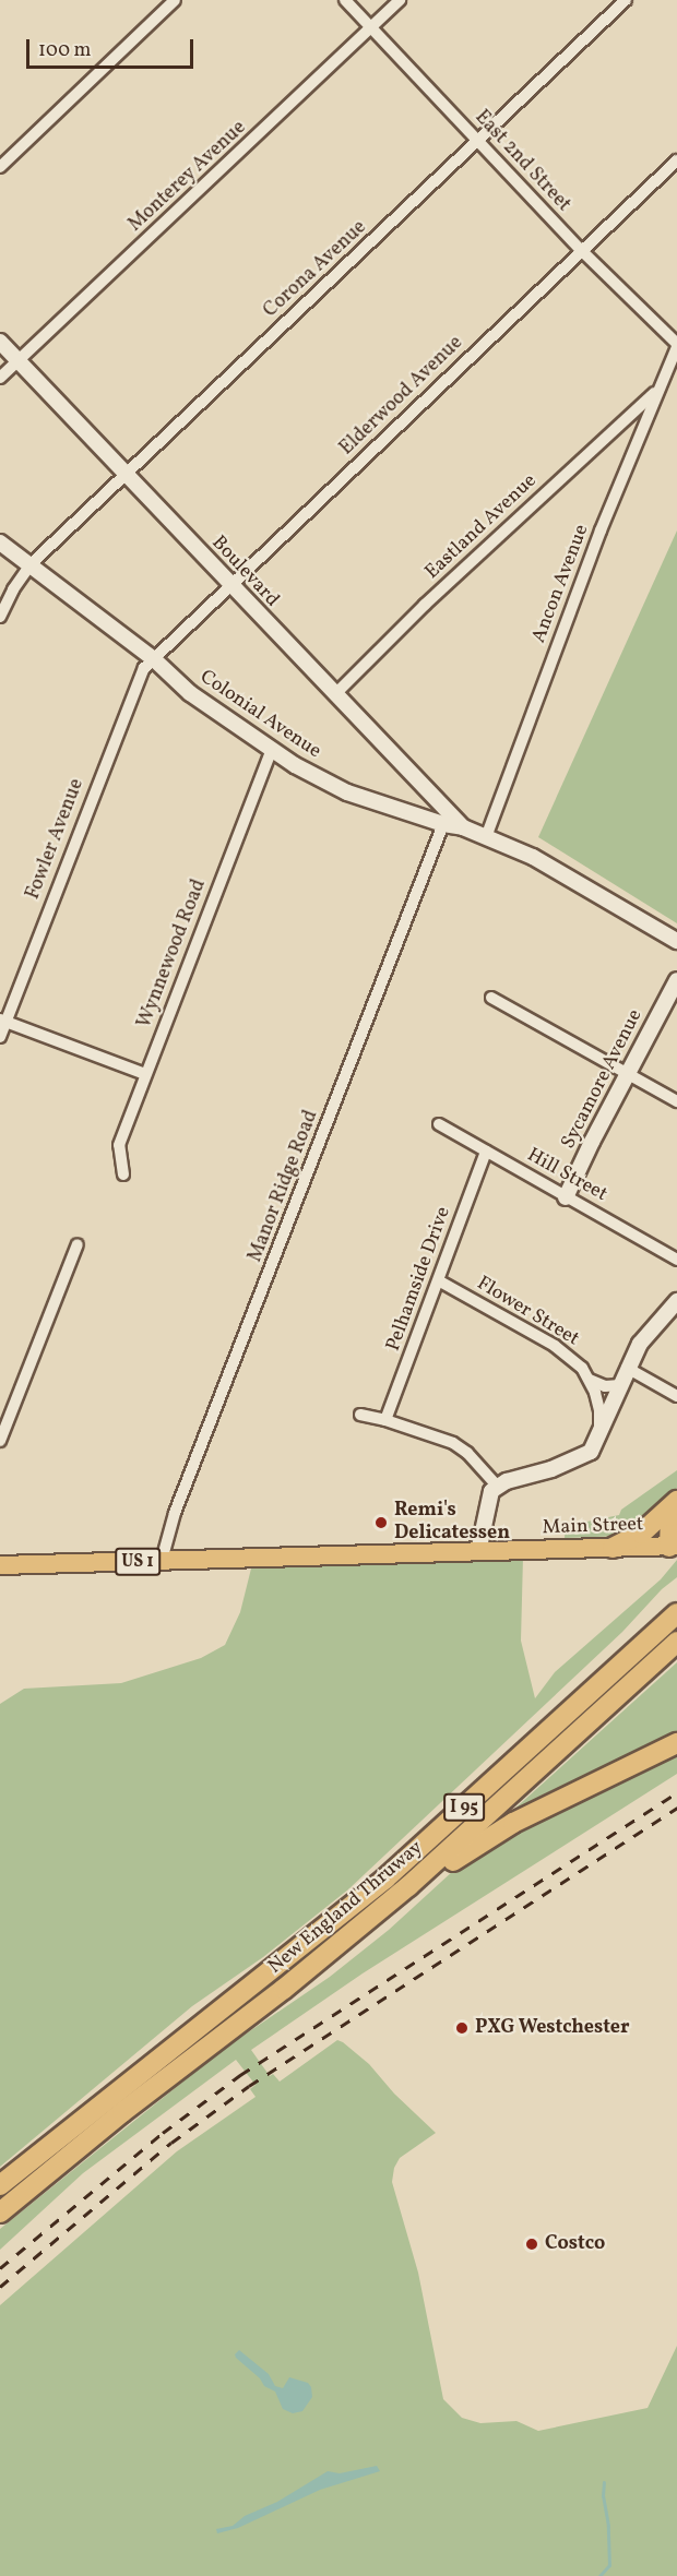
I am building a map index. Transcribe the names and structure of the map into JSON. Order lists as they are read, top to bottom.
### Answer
{
  "streets": {
    "highway": ["I 95", "New England Thruway"],
    "main road": ["Main Street", "US 1"],
    "street": [
      "East 2nd Street",
      "Monterey Avenue",
      "Corona Avenue",
      "Elderwood Avenue",
      "Eastland Avenue",
      "Boulevard",
      "Ancon Avenue",
      "Colonial Avenue",
      "Fowler Avenue",
      "Wynnewood Road",
      "Sycamore Avenue",
      "Hill Street",
      "Manor Ridge Road",
      "Pelhamside Drive",
      "Flower Street"
    ]
  },
  "crossings": [
    ["East 2nd Street", "Monterey Avenue"],
    ["East 2nd Street", "Corona Avenue"],
    ["East 2nd Street", "Elderwood Avenue"],
    ["East 2nd Street", "Ancon Avenue"],
    ["Monterey Avenue", "Boulevard"],
    ["Corona Avenue", "Boulevard"],
    ["Corona Avenue", "Colonial Avenue"],
    ["Elderwood Avenue", "Boulevard"],
    ["Elderwood Avenue", "Colonial Avenue"],
    ["Elderwood Avenue", "Fowler Avenue"],
    ["Eastland Avenue", "Boulevard"],
    ["Eastland Avenue", "Ancon Avenue"],
    ["Boulevard", "Colonial Avenue"],
    ["Ancon Avenue", "Colonial Avenue"],
    ["Colonial Avenue", "Fowler Avenue"],
    ["Colonial Avenue", "Wynnewood Road"],
    ["Colonial Avenue", "Manor Ridge Road"],
    ["Sycamore Avenue", "Hill Street"],
    ["Hill Street", "Pelhamside Drive"],
    ["Manor Ridge Road", "Main Street"],
    ["Manor Ridge Road", "US 1"],
    ["Pelhamside Drive", "Flower Street"],
    ["Main Street", "US 1"]
  ],
  "places": ["Remi's Delicatessen", "PXG Westchester", "Costco"],
  "scale_bar": "100 m"
}
